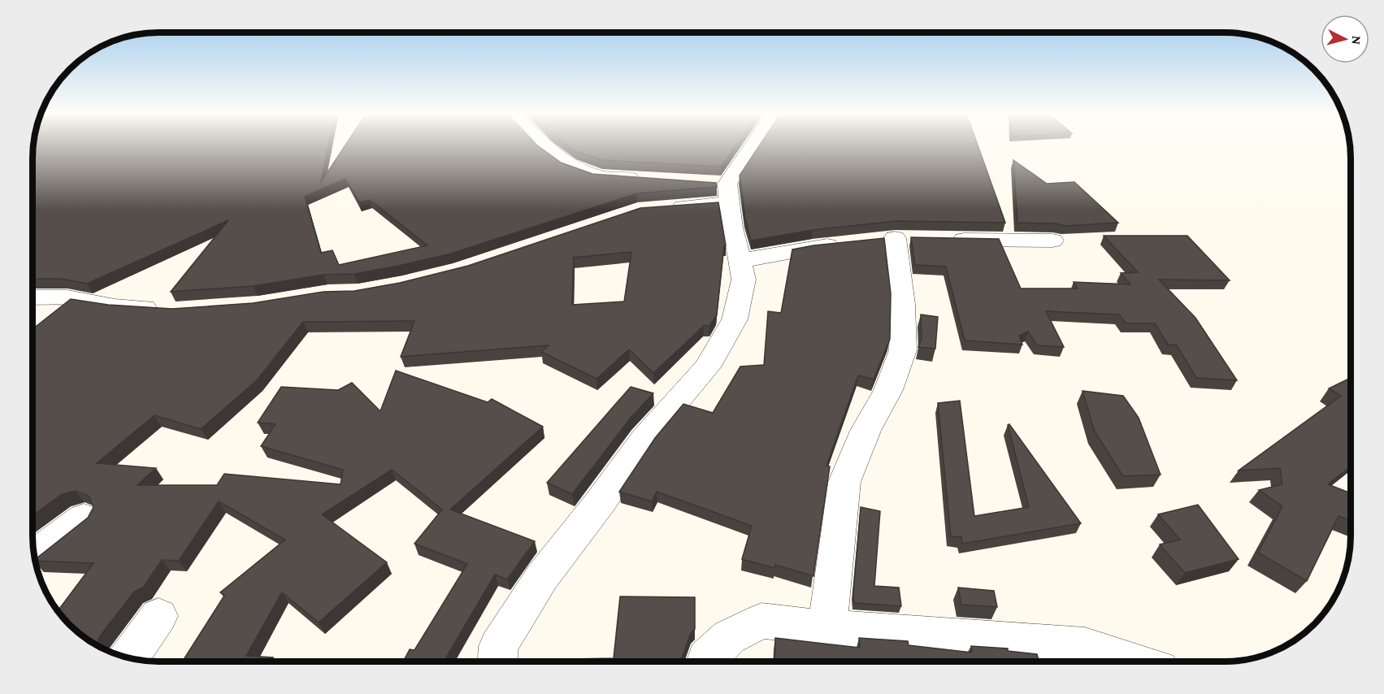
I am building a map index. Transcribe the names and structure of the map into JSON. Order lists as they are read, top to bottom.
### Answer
{
  "north": "right"
}
